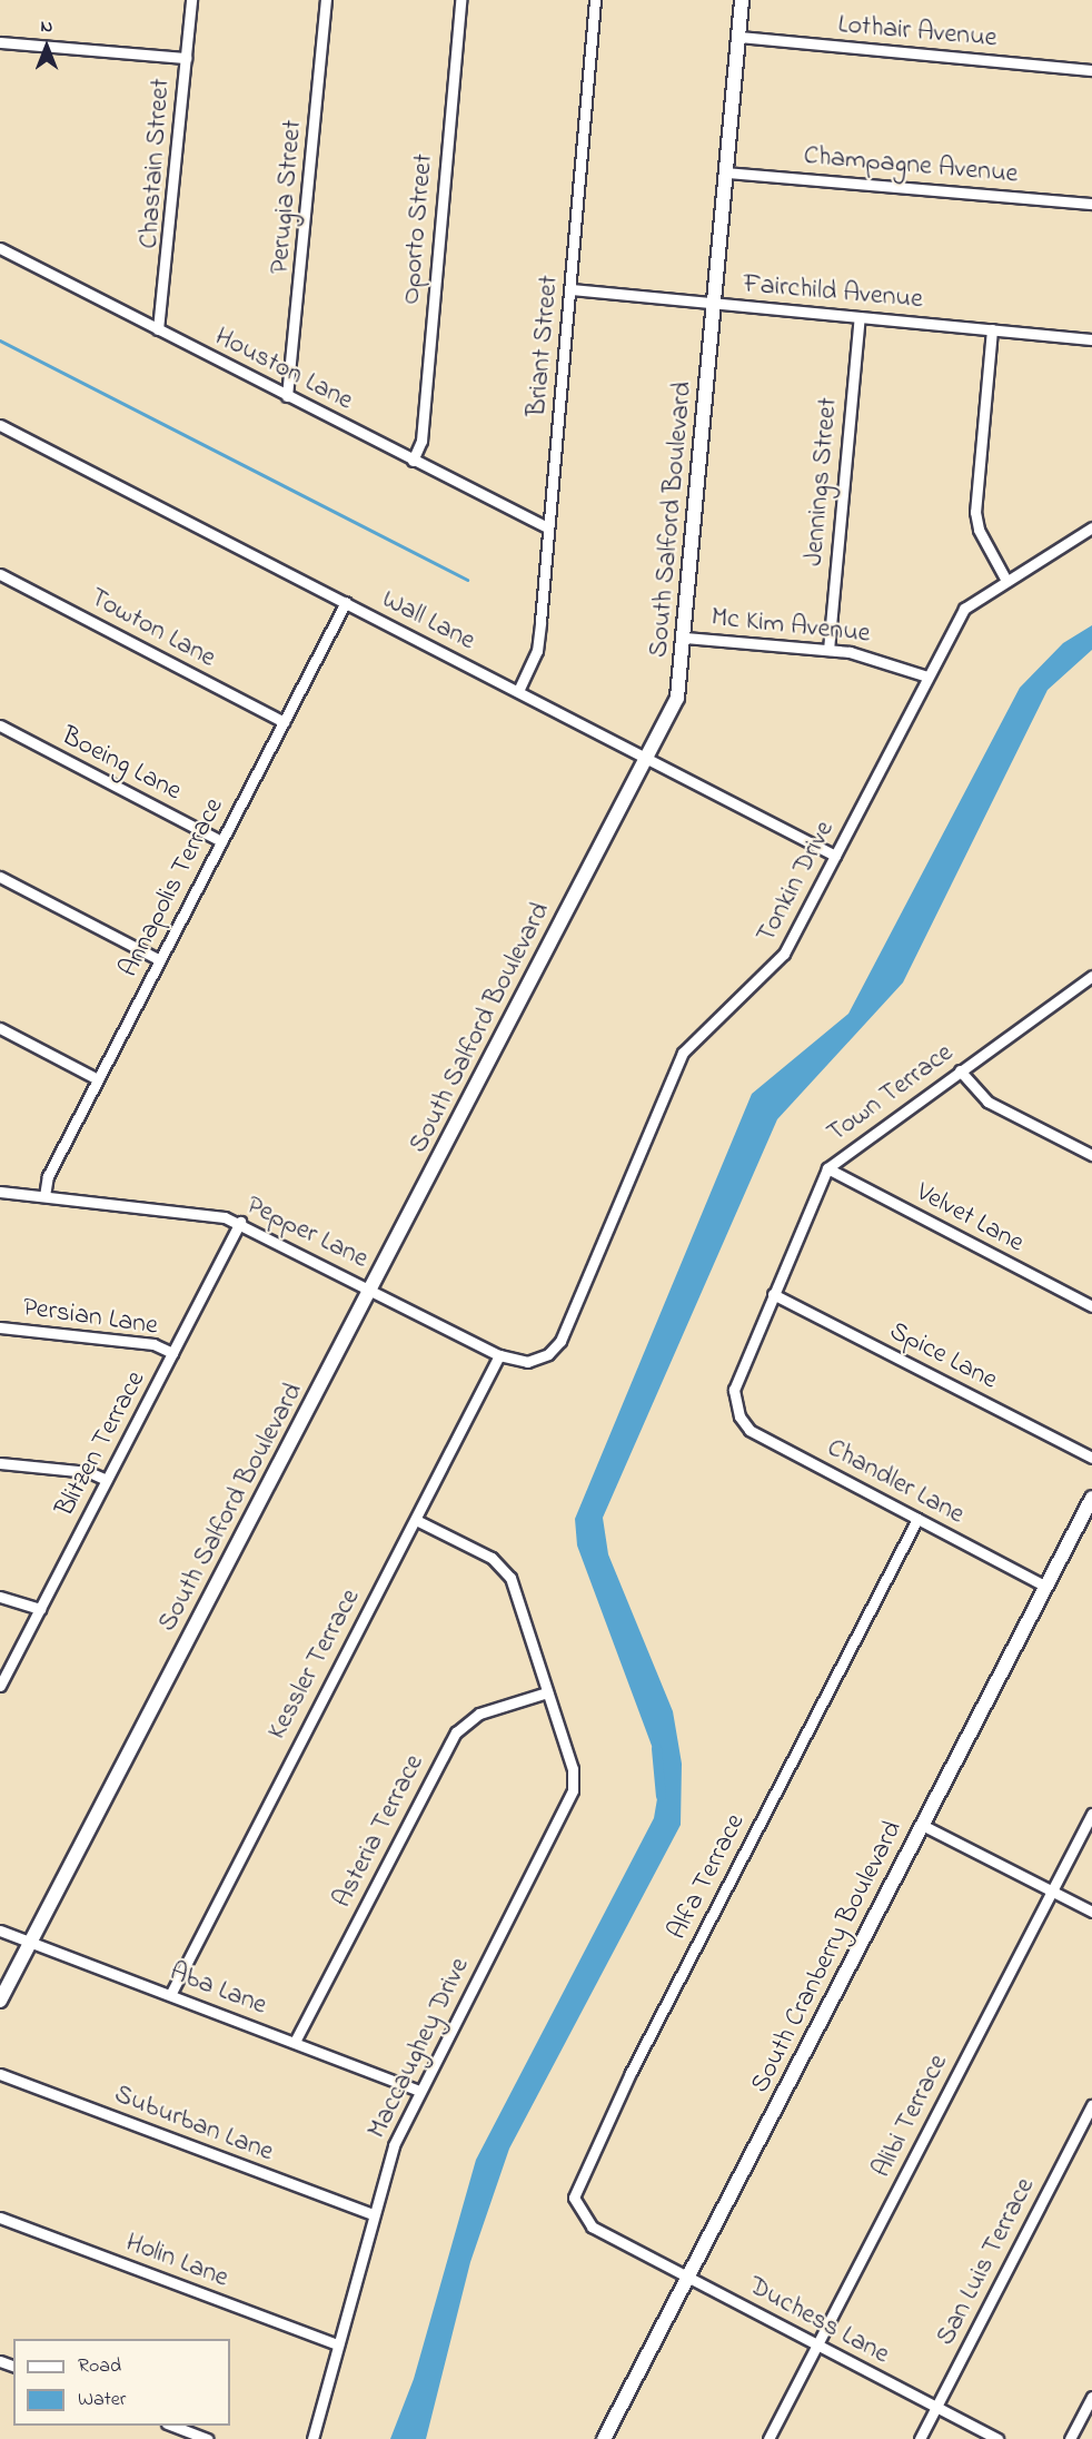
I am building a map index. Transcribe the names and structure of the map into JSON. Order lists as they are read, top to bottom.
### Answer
{
  "streets": {
    "street": [
      "Lothair Avenue",
      "Chastain Street",
      "Champagne Avenue",
      "Perugia Street",
      "Oporto Street",
      "Fairchild Avenue",
      "Briant Street",
      "Houston Lane",
      "Jennings Street",
      "South Salford Boulevard",
      "Wall Lane",
      "Mc Kim Avenue",
      "Towton Lane",
      "Boeing Lane",
      "Tonkin Drive",
      "Annapolis Terrace",
      "Town Terrace",
      "Velvet Lane",
      "Pepper Lane",
      "Persian Lane",
      "Spice Lane",
      "Blitzen Terrace",
      "Chandler Lane",
      "Kessler Terrace",
      "Asteria Terrace",
      "Alfa Terrace",
      "South Cranberry Boulevard",
      "Aba Lane",
      "Maccaughey Drive",
      "Alibi Terrace",
      "Suburban Lane",
      "Holin Lane",
      "San Luis Terrace",
      "Duchess Lane"
    ]
  },
  "crossings": [
    ["Lothair Avenue", "South Salford Boulevard"],
    ["Chastain Street", "Houston Lane"],
    ["Champagne Avenue", "South Salford Boulevard"],
    ["Perugia Street", "Houston Lane"],
    ["Oporto Street", "Houston Lane"],
    ["Fairchild Avenue", "Briant Street"],
    ["Fairchild Avenue", "Jennings Street"],
    ["Fairchild Avenue", "South Salford Boulevard"],
    ["Briant Street", "Houston Lane"],
    ["Briant Street", "Wall Lane"],
    ["Jennings Street", "Mc Kim Avenue"],
    ["South Salford Boulevard", "Wall Lane"],
    ["South Salford Boulevard", "Mc Kim Avenue"],
    ["South Salford Boulevard", "Pepper Lane"],
    ["South Salford Boulevard", "Aba Lane"],
    ["Wall Lane", "Tonkin Drive"],
    ["Wall Lane", "Annapolis Terrace"],
    ["Mc Kim Avenue", "Tonkin Drive"],
    ["Towton Lane", "Annapolis Terrace"],
    ["Boeing Lane", "Annapolis Terrace"],
    ["Tonkin Drive", "Pepper Lane"],
    ["Tonkin Drive", "Kessler Terrace"],
    ["Annapolis Terrace", "Pepper Lane"],
    ["Town Terrace", "Velvet Lane"],
    ["Town Terrace", "Spice Lane"],
    ["Town Terrace", "Chandler Lane"],
    ["Pepper Lane", "Blitzen Terrace"],
    ["Pepper Lane", "Kessler Terrace"],
    ["Persian Lane", "Blitzen Terrace"],
    ["Chandler Lane", "Alfa Terrace"],
    ["Chandler Lane", "South Cranberry Boulevard"],
    ["Kessler Terrace", "Aba Lane"],
    ["Kessler Terrace", "Maccaughey Drive"],
    ["Asteria Terrace", "Aba Lane"],
    ["Asteria Terrace", "Maccaughey Drive"],
    ["Alfa Terrace", "Duchess Lane"],
    ["South Cranberry Boulevard", "Duchess Lane"],
    ["Aba Lane", "Maccaughey Drive"],
    ["Maccaughey Drive", "Suburban Lane"],
    ["Maccaughey Drive", "Holin Lane"],
    ["Alibi Terrace", "Duchess Lane"],
    ["San Luis Terrace", "Duchess Lane"]
  ],
  "legend": ["Road", "Water"],
  "north": "top"
}
